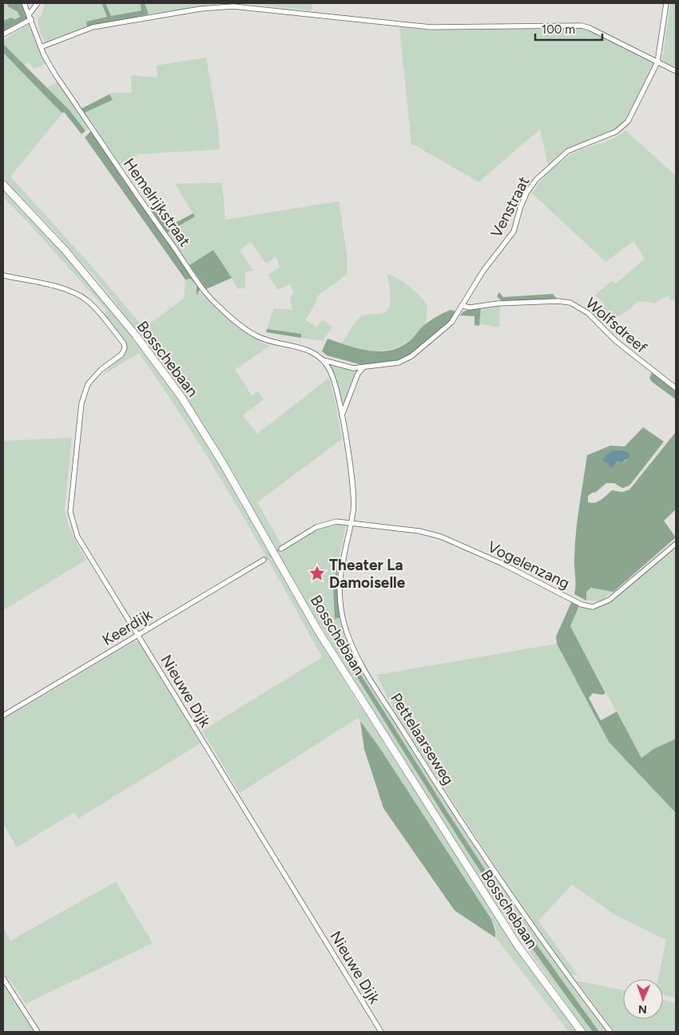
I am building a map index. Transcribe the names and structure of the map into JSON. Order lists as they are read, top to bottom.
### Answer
{
  "streets": {
    "main road": ["Bosschebaan"],
    "street": [
      "Hemelrijkstraat",
      "Venstraat",
      "Wolfsdreef",
      "Vogelenzang",
      "Keerdijk",
      "Nieuwe Dijk",
      "Pettelaarseweg"
    ]
  },
  "crossings": [
    ["Hemelrijkstraat", "Venstraat"],
    ["Hemelrijkstraat", "Pettelaarseweg"],
    ["Venstraat", "Wolfsdreef"],
    ["Venstraat", "Pettelaarseweg"],
    ["Vogelenzang", "Pettelaarseweg"],
    ["Keerdijk", "Nieuwe Dijk"]
  ],
  "places": {
    "place": ["Theater La Damoiselle"]
  },
  "scale_bar": "100 m",
  "north": "bottom"
}
